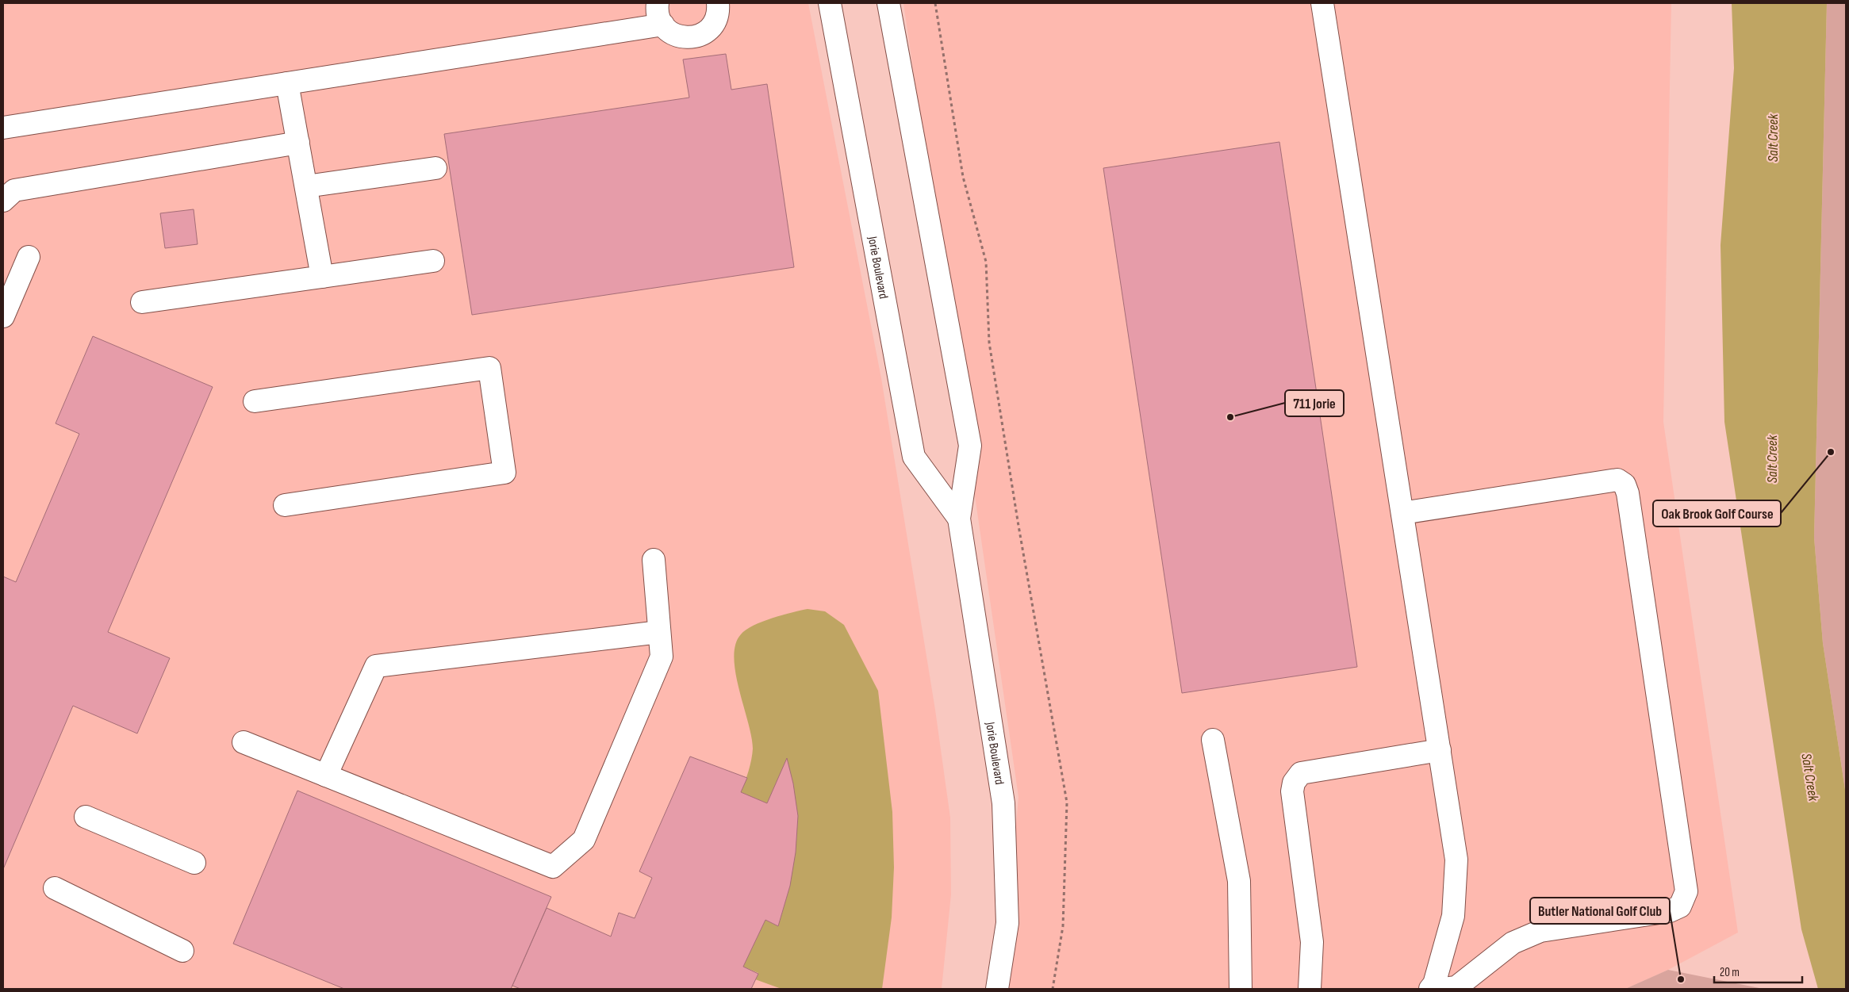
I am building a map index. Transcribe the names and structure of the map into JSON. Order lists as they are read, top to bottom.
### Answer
{
  "streets": {
    "main road": ["Jorie Boulevard"]
  },
  "water": ["Salt Creek"],
  "places": ["711 Jorie", "Oak Brook Golf Course", "Butler National Golf Club"],
  "scale_bar": "20 m"
}
